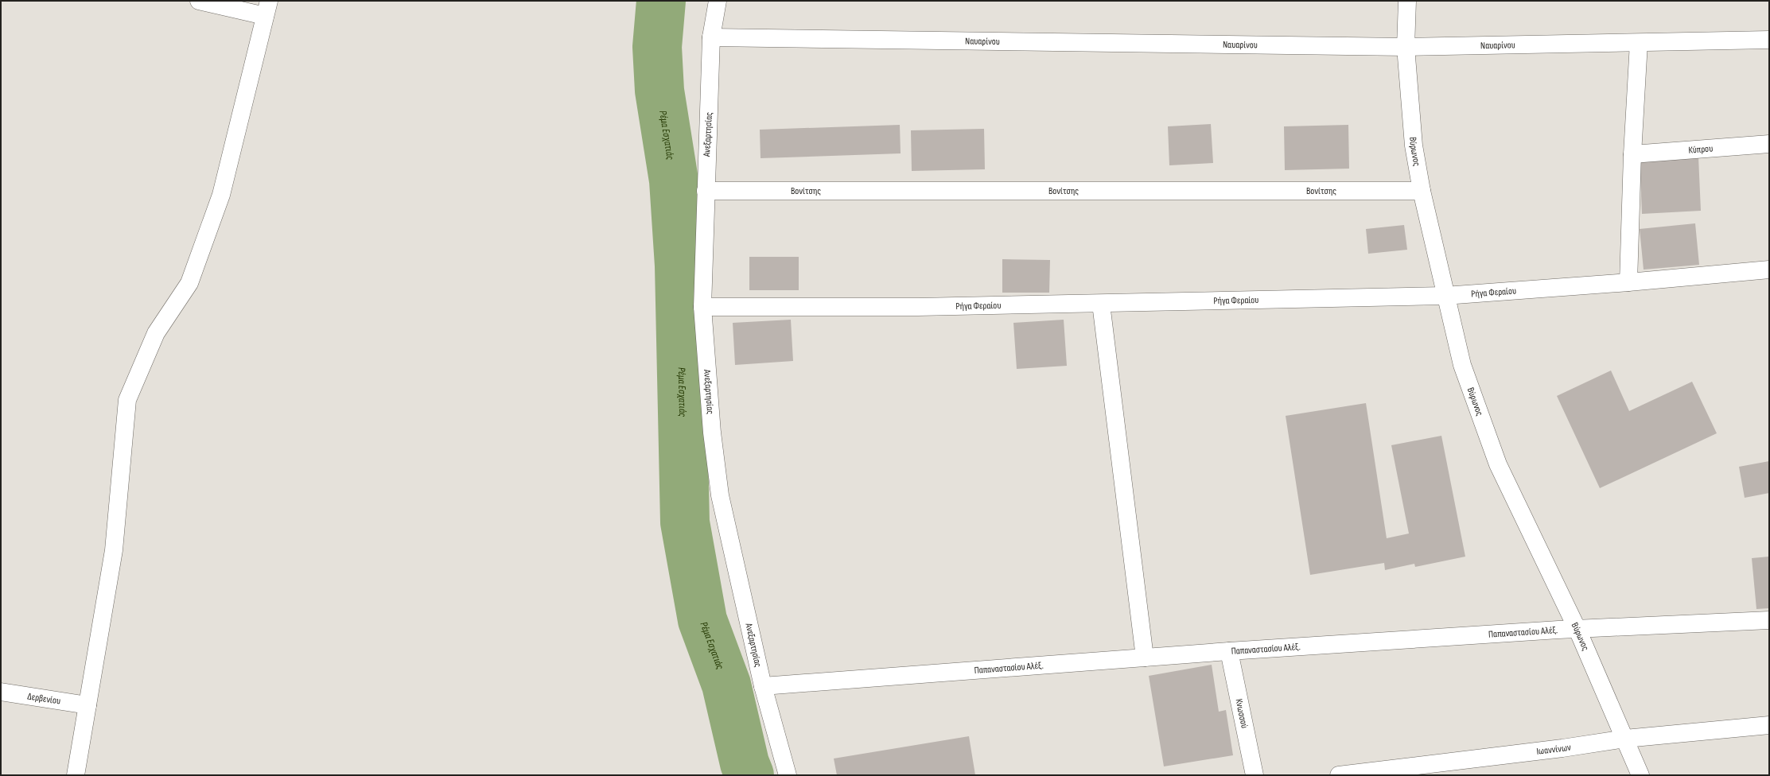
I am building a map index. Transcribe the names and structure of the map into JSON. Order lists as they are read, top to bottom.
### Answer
{
  "streets": {
    "street": [
      "Ναυαρίνου",
      "Ανεξαρτησίας",
      "Κύπρου",
      "Βύρωνος",
      "Βονίτσης",
      "Ρήγα Φεραίου",
      "Παπαναστασίου Αλέξ.",
      "Δερβενίου",
      "Κνωσσού",
      "Ιωαννίνων"
    ]
  },
  "crossings": [
    ["Ναυαρίνου", "Ανεξαρτησίας"],
    ["Ναυαρίνου", "Βύρωνος"],
    ["Ανεξαρτησίας", "Βονίτσης"],
    ["Ανεξαρτησίας", "Ρήγα Φεραίου"],
    ["Ανεξαρτησίας", "Παπαναστασίου Αλέξ."],
    ["Βύρωνος", "Βονίτσης"],
    ["Βύρωνος", "Ρήγα Φεραίου"],
    ["Βύρωνος", "Παπαναστασίου Αλέξ."],
    ["Βύρωνος", "Ιωαννίνων"],
    ["Παπαναστασίου Αλέξ.", "Κνωσσού"]
  ],
  "water": ["Ρέμα Εσχατιάς"]
}
